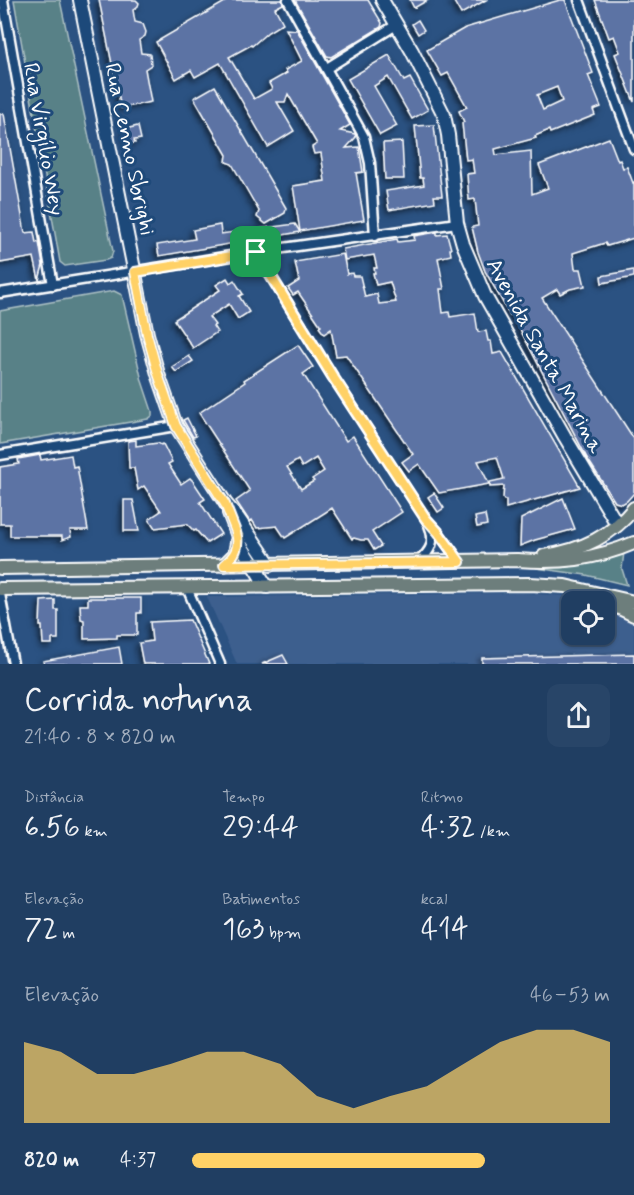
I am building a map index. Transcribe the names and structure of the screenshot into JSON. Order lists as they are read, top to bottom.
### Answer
{
  "streets": {
    "street": ["Rua Virgílio Wey", "Rua Cenno Sbrighi", "Avenida Santa Marina"]
  },
  "page": {
    "heading": ["Corrida noturna", "21:40 · 8 × 820 m"],
    "stats": [
      ["Distância", "6.56 km"],
      ["Tempo", "29:44"],
      ["Ritmo", "4:32 /km"],
      ["Elevação", "72 m"],
      ["Batimentos", "163 bpm"],
      ["kcal", "414"]
    ],
    "chart": ["Elevação", "46–53 m"],
    "list": [
      {
        "name": "820 m",
        "note": "4:37"
      }
    ]
  }
}
